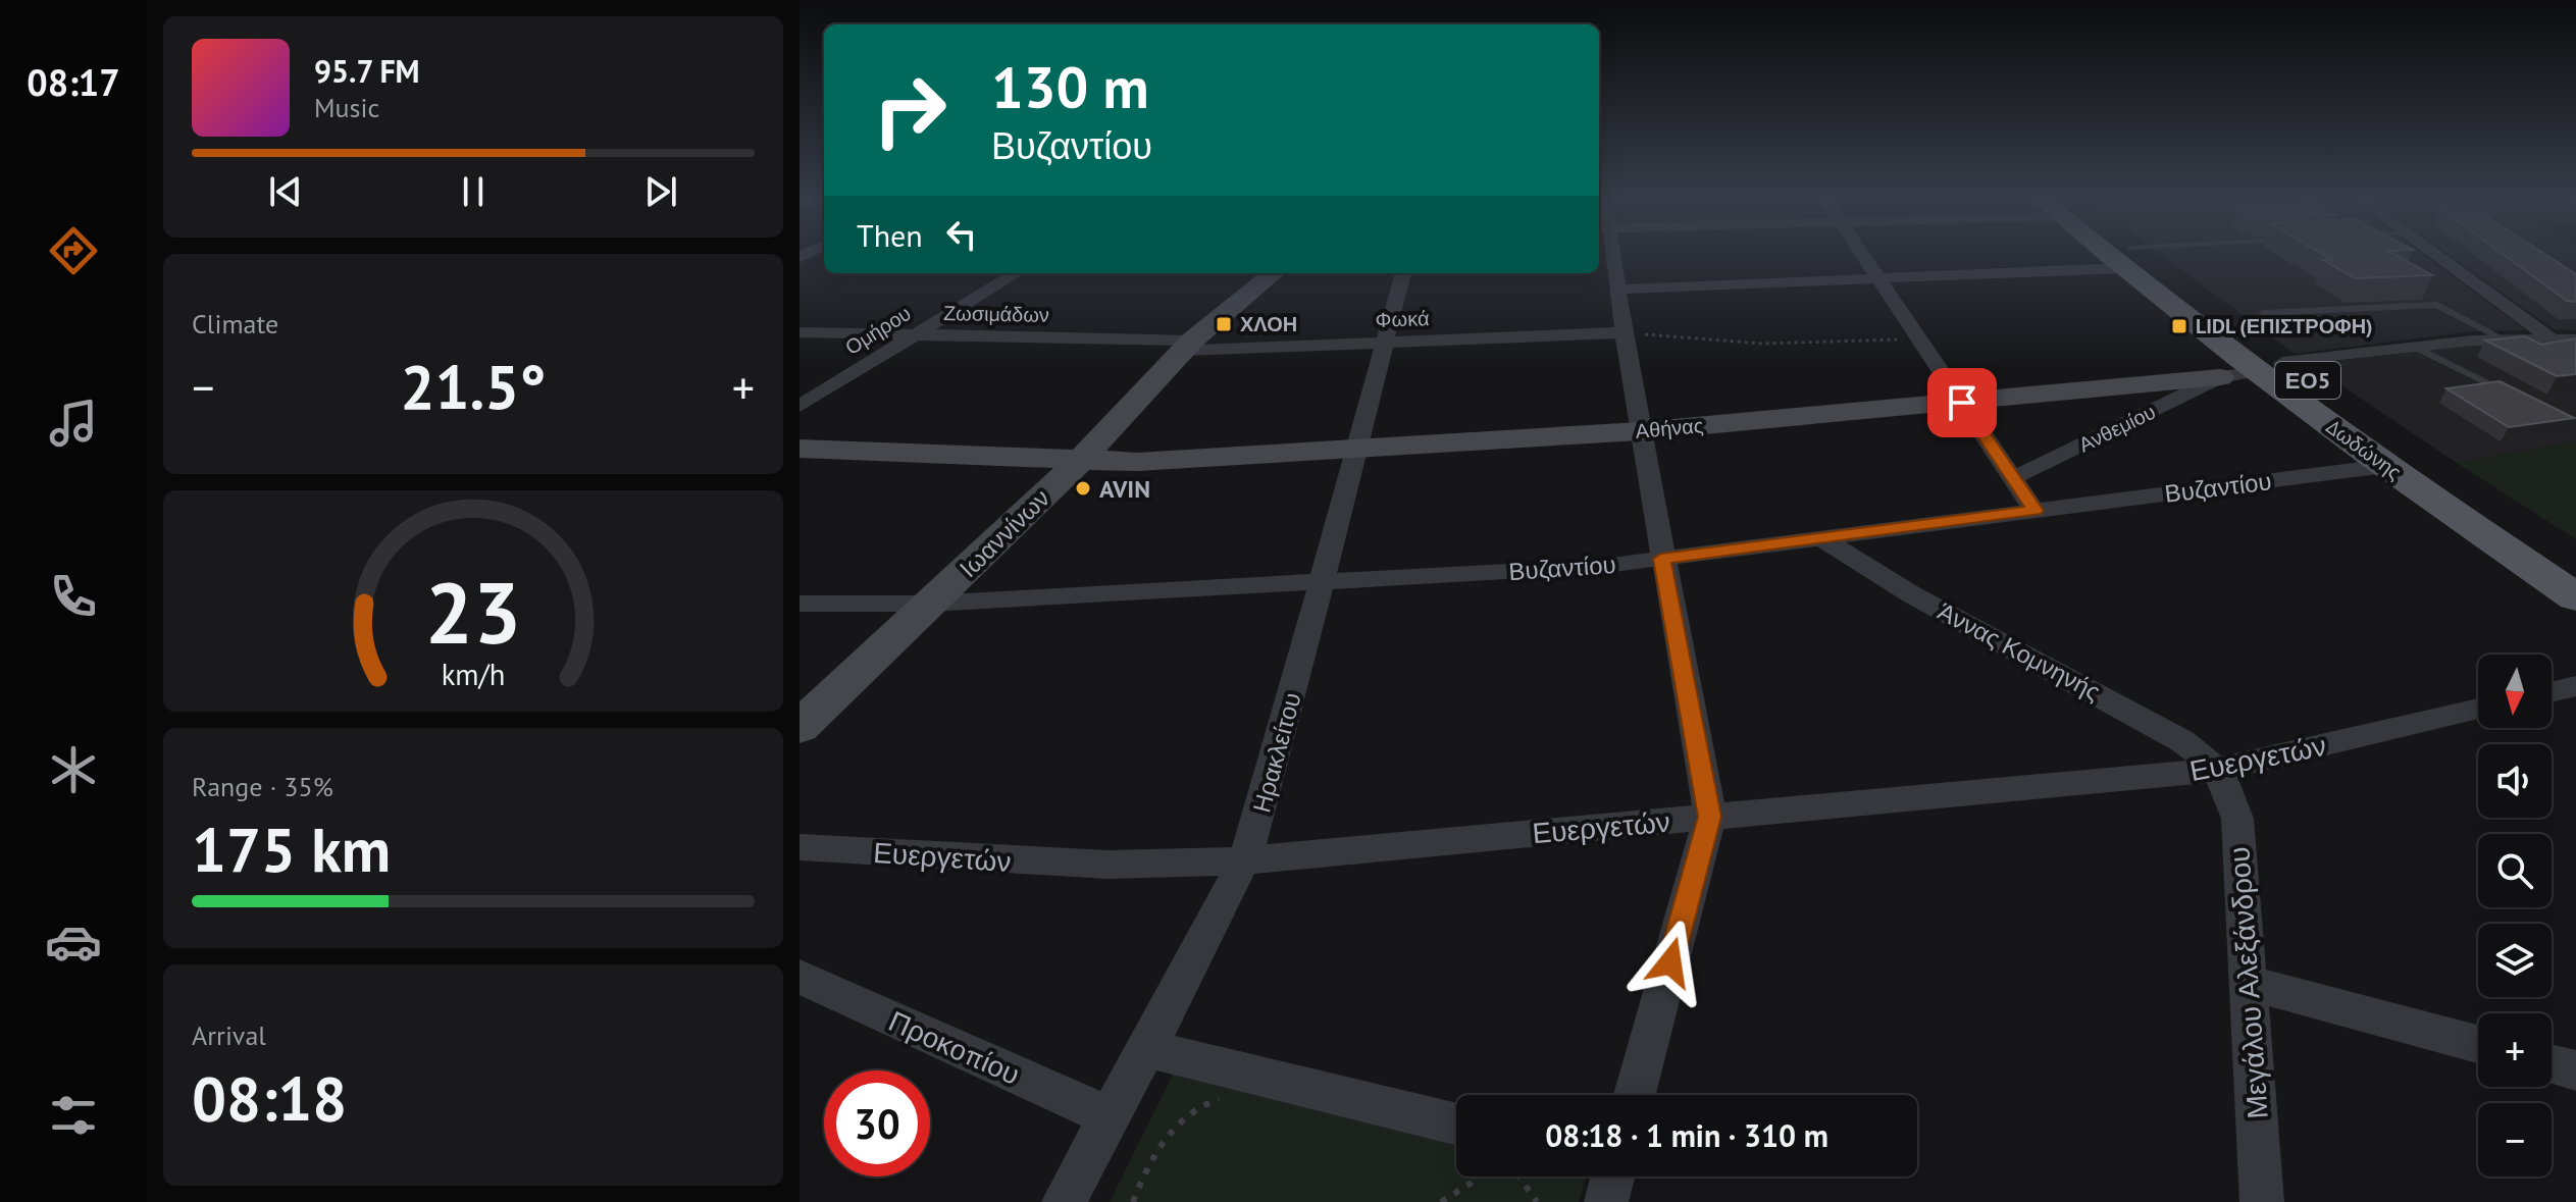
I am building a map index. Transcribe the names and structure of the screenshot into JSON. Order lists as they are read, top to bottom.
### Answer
{
  "streets": {
    "main road": ["ΕΟ5", "Δωδώνης"],
    "street": [
      "Ζωσιμάδων",
      "Φωκά",
      "Ομήρου",
      "Αθήνας",
      "Ανθεμίου",
      "Βυζαντίου",
      "Ιωαννίνων",
      "Άννας Κομνηνής",
      "Ηρακλείτου",
      "Ευεργετών",
      "Μεγάλου Αλεξάνδρου",
      "Προκοπίου"
    ]
  },
  "crossings": [
    ["Ζωσιμάδων", "Φωκά"],
    ["Ζωσιμάδων", "Ομήρου"],
    ["Ζωσιμάδων", "Ιωαννίνων"],
    ["Φωκά", "Ιωαννίνων"],
    ["Φωκά", "Ηρακλείτου"],
    ["Αθήνας", "Ανθεμίου"],
    ["Αθήνας", "Δωδώνης"],
    ["Αθήνας", "Ιωαννίνων"],
    ["Αθήνας", "Ηρακλείτου"],
    ["Δωδώνης", "Βυζαντίου"],
    ["Βυζαντίου", "Ιωαννίνων"],
    ["Βυζαντίου", "Άννας Κομνηνής"],
    ["Βυζαντίου", "Ηρακλείτου"],
    ["Άννας Κομνηνής", "Ευεργετών"],
    ["Άννας Κομνηνής", "Μεγάλου Αλεξάνδρου"],
    ["Ηρακλείτου", "Ευεργετών"],
    ["Ηρακλείτου", "Προκοπίου"],
    ["Ευεργετών", "Μεγάλου Αλεξάνδρου"]
  ],
  "places": {
    "transit": ["ΧΛΟΗ", "LIDL (ΕΠΙΣΤΡΟΦΗ)"],
    "other": ["AVIN"]
  },
  "north": "bottom",
  "page": {
    "tabs": "08:17",
    "turn": ["130 m", "Βυζαντίου"],
    "song": ["95.7 FM", "Music"],
    "then": "Then",
    "tile": [
      "Climate",
      ["Range · 35%", "175 km"],
      ["Arrival", "08:18"]
    ],
    "heat": ["−", "21.5°", "+"],
    "map_buttons": ["+", "−"],
    "limit": "30",
    "trip": "08:18 · 1 min · 310 m",
    "gauge": ["23", "km/h"]
  }
}
